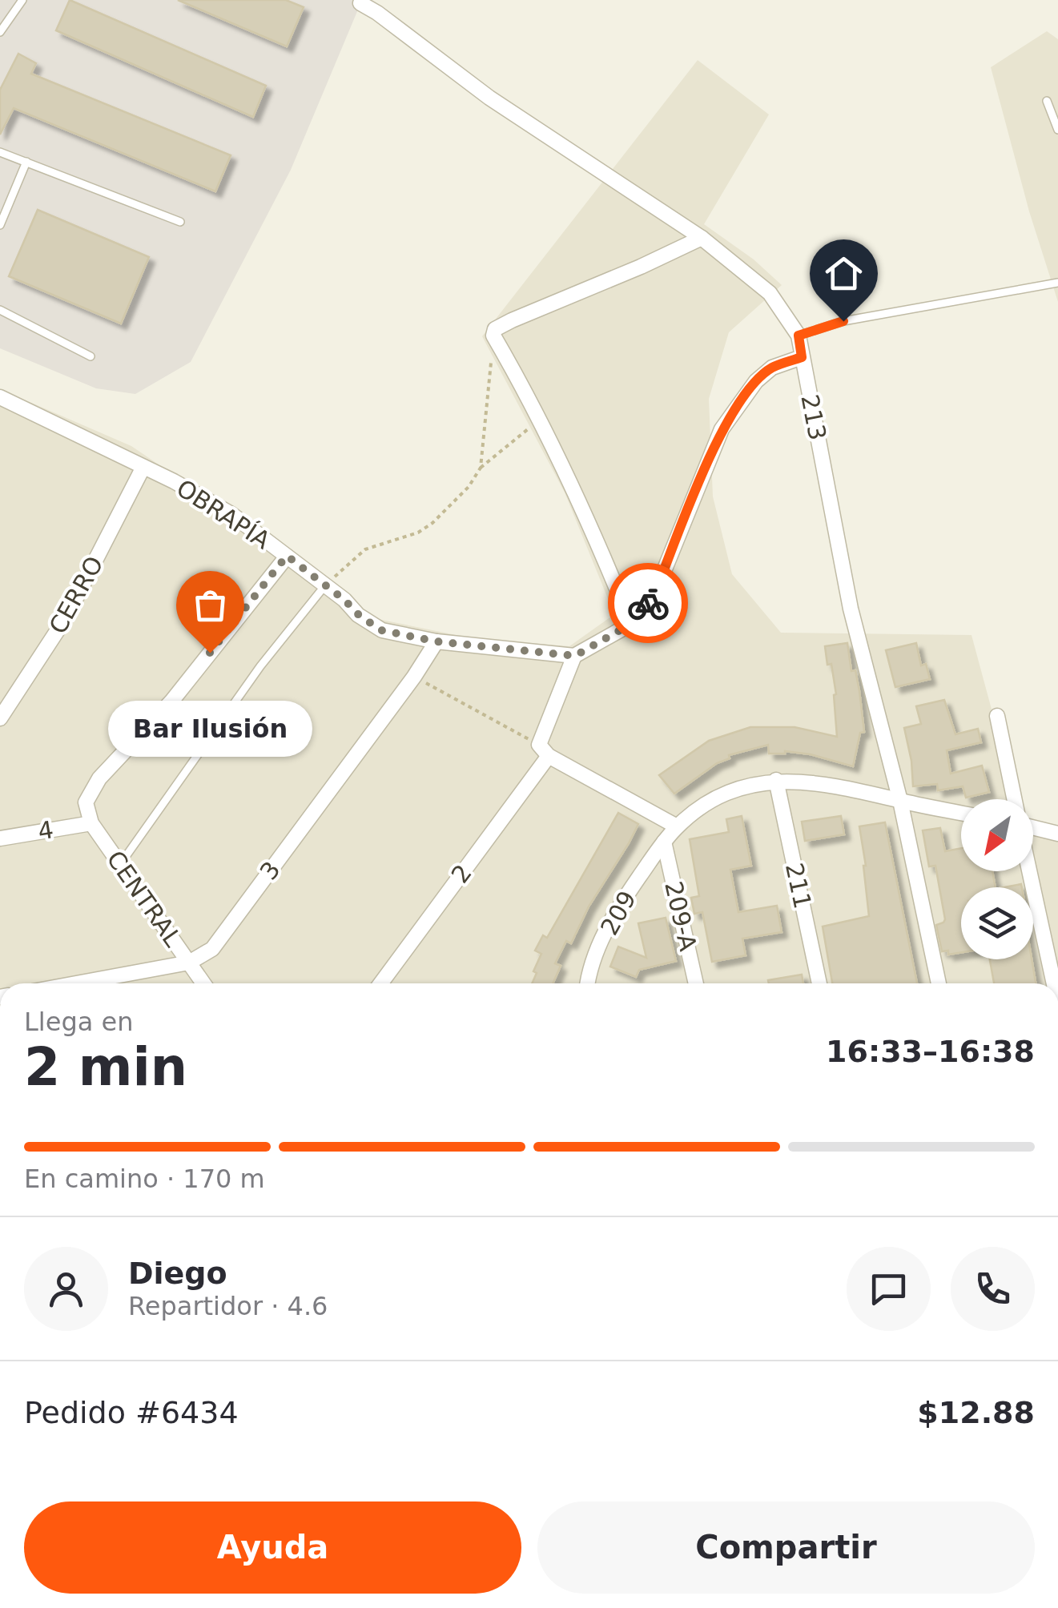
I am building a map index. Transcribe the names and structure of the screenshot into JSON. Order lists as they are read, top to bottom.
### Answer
{
  "streets": {
    "street": [
      "213",
      "OBRAPÍA",
      "CERRO",
      "4",
      "3",
      "2",
      "211",
      "CENTRAL",
      "209",
      "209-A"
    ]
  },
  "crossings": [
    ["213", "209"],
    ["OBRAPÍA", "CERRO"],
    ["OBRAPÍA", "3"],
    ["OBRAPÍA", "2"],
    ["OBRAPÍA", "CENTRAL"],
    ["4", "CENTRAL"],
    ["3", "CENTRAL"],
    ["211", "209"],
    ["209", "209-A"]
  ],
  "places": ["Bar Ilusión"],
  "north": "bottom left",
  "page": {
    "bubble": "Bar Ilusión",
    "heading": ["2 min", "Llega en", "16:33–16:38"],
    "panel": [
      "Diego",
      "Repartidor · 4.6",
      "Pedido #6434",
      "$12.88"
    ],
    "bar": "En camino · 170 m",
    "buttons": ["Ayuda", "Compartir"]
  }
}
